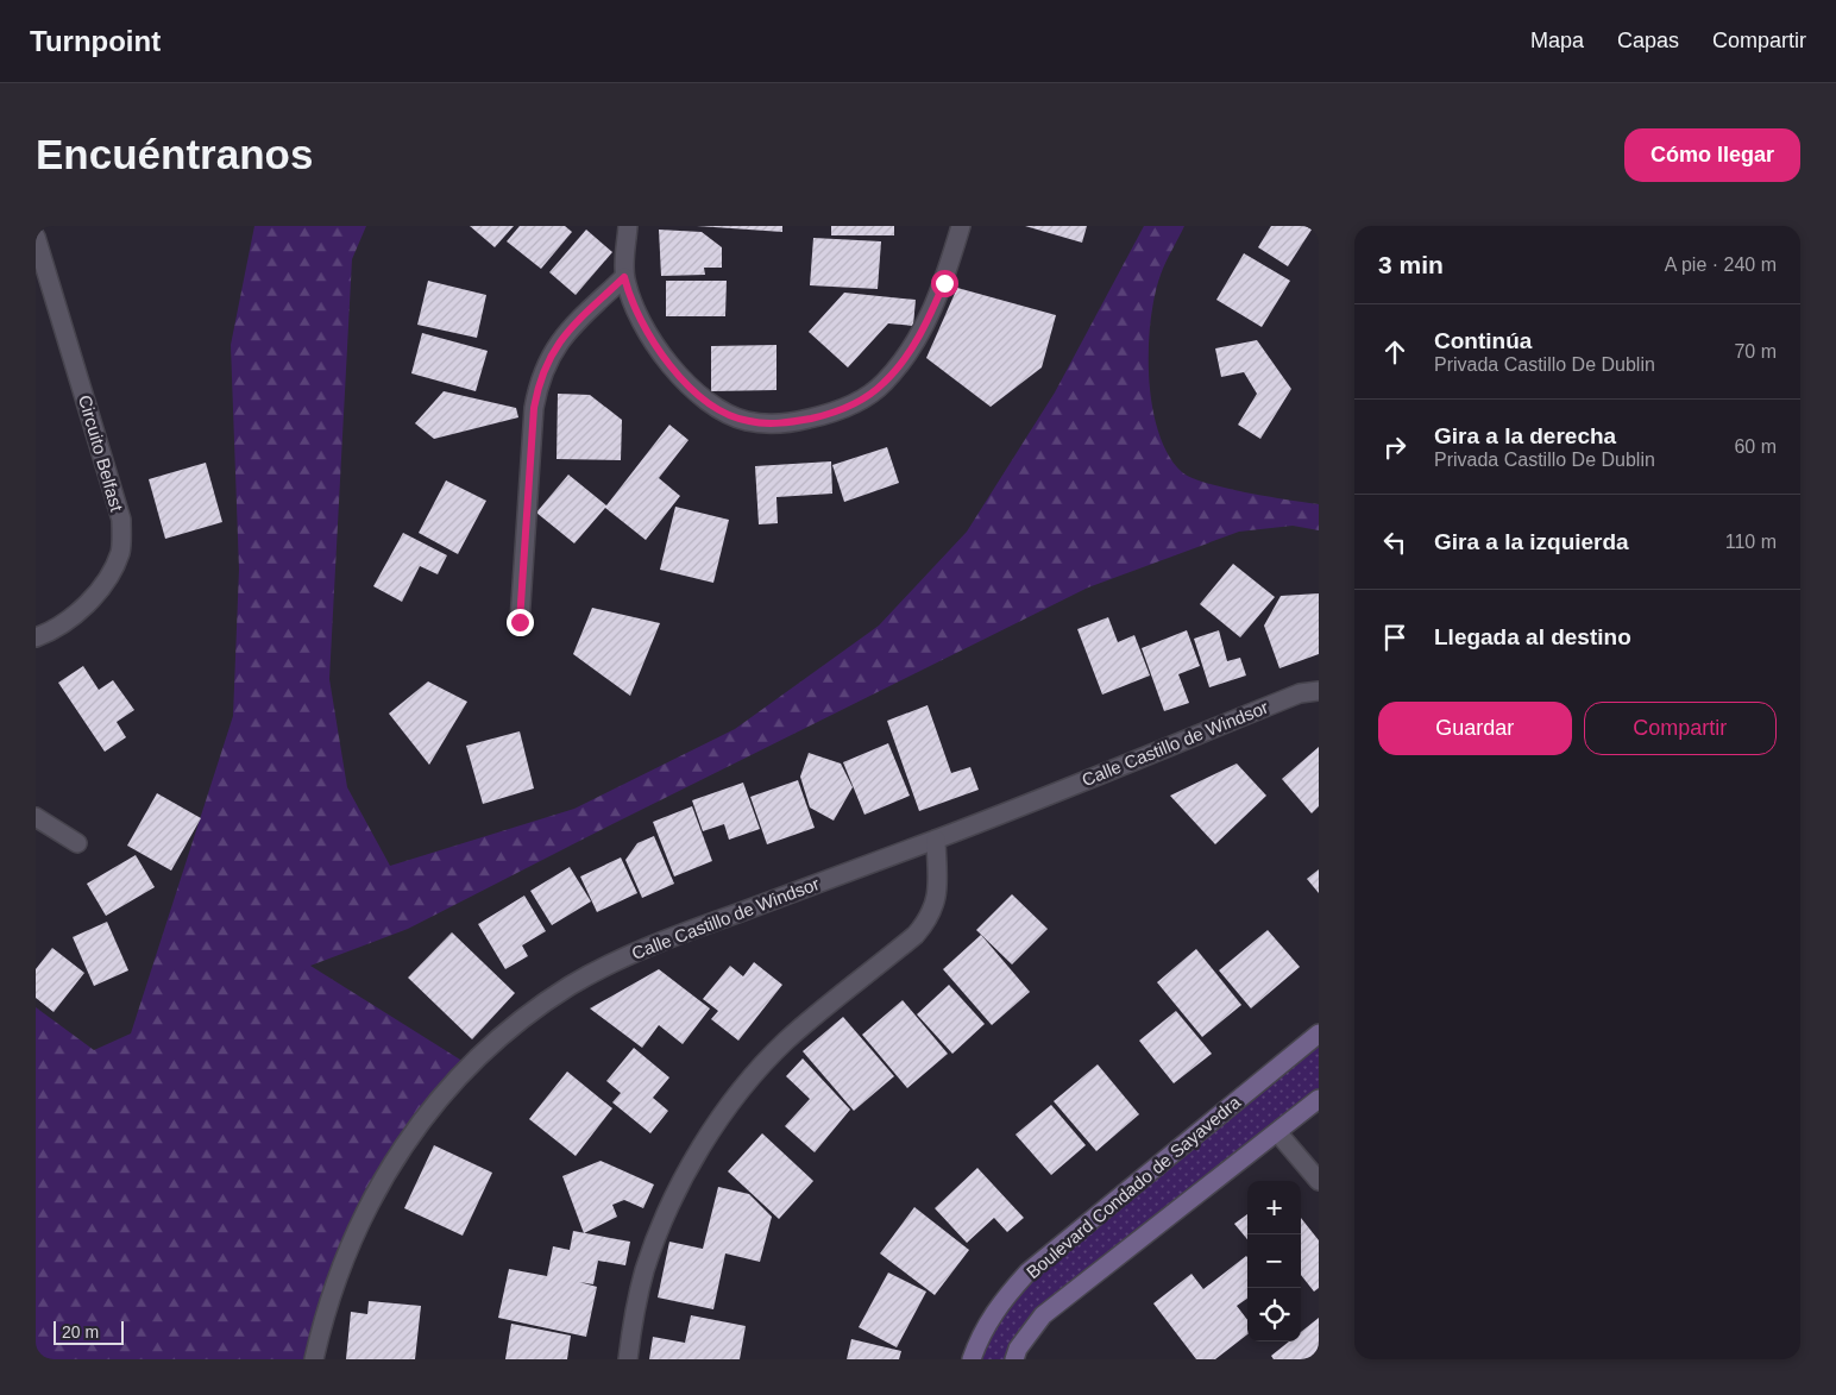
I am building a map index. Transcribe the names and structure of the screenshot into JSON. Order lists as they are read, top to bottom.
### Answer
{
  "streets": {
    "street": ["Circuito Belfast", "Calle Castillo de Windsor", "Boulevard Condado de Sayavedra"]
  },
  "scale_bar": "20 m",
  "page": {
    "header": "Turnpoint",
    "nav": ["Mapa", "Capas", "Compartir"],
    "buttons": [
      "Cómo llegar",
      ["Guardar", "Compartir"]
    ],
    "title": "Encuéntranos",
    "heading": ["3 min", "A pie · 240 m"],
    "list": [
      ["Continúa", "Privada Castillo De Dublin", "70 m"],
      ["Gira a la derecha", "Privada Castillo De Dublin", "60 m"],
      ["Gira a la izquierda", "110 m"],
      "Llegada al destino"
    ],
    "map_buttons": ["+", "−"],
    "scale": "20 m"
  }
}
